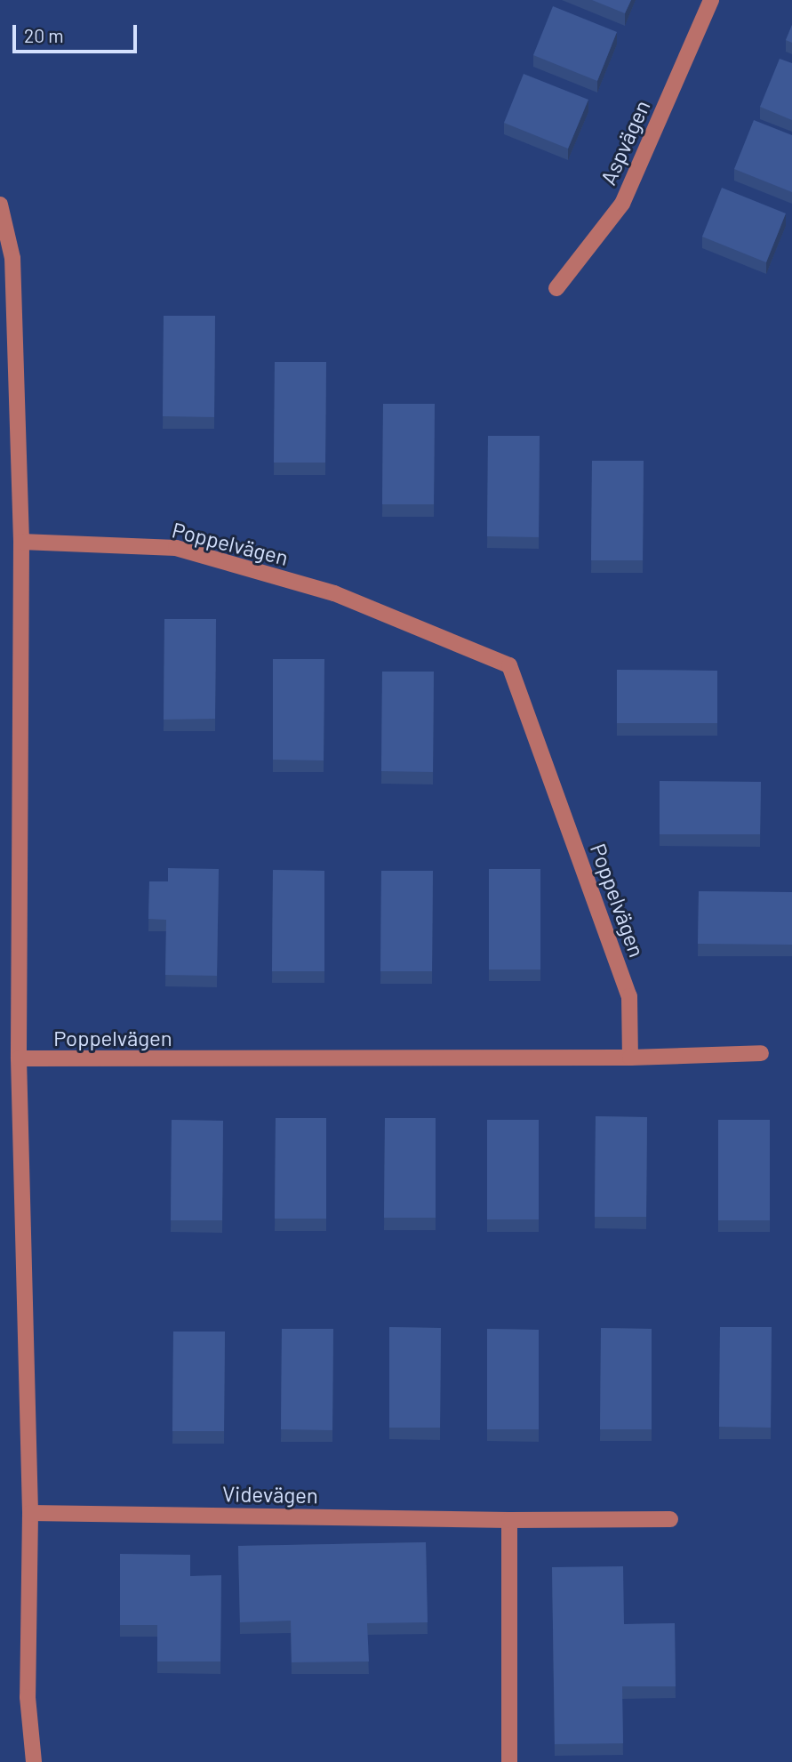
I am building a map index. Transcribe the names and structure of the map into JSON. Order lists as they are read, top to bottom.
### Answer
{
  "streets": {
    "street": ["Aspvägen", "Poppelvägen", "Videvägen"]
  },
  "scale_bar": "20 m"
}
